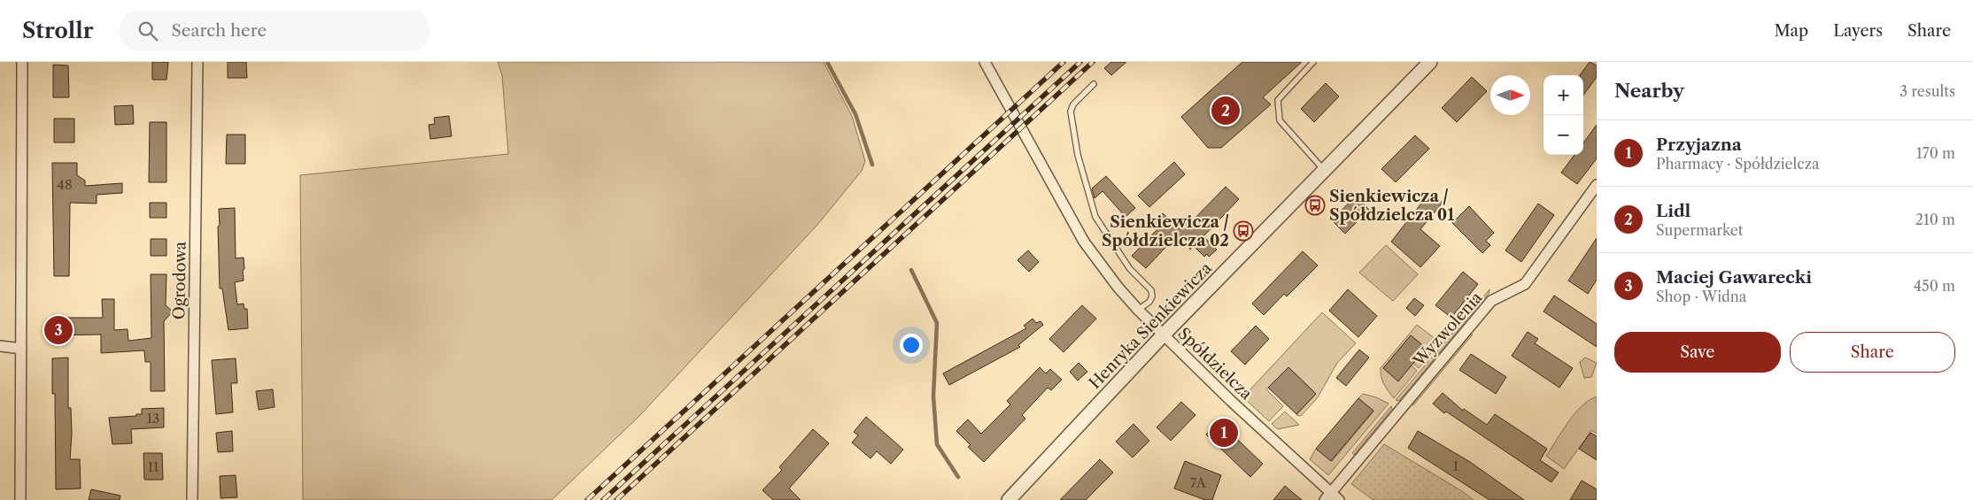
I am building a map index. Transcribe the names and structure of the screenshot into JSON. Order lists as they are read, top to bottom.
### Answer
{
  "streets": {
    "street": [
      "Ogrodowa",
      "Henryka Sienkiewicza",
      "Wyzwolenia",
      "Spółdzielcza"
    ]
  },
  "crossings": [
    ["Henryka Sienkiewicza", "Spółdzielcza"],
    ["Wyzwolenia", "Spółdzielcza"]
  ],
  "places": {
    "bus stop": ["Sienkiewicza / Spółdzielcza 01", "Sienkiewicza / Spółdzielcza 02"]
  },
  "house_numbers": [
    "48",
    "13",
    "1",
    "11",
    "7A"
  ],
  "north": "right",
  "page": {
    "header": "Strollr",
    "search": "Search here",
    "nav": ["Map", "Layers", "Share"],
    "heading": ["Nearby", "3 results"],
    "map_buttons": ["+", "−"],
    "pins": ["2", "3", "1"],
    "list": [
      {
        "mark": "1",
        "name": "Przyjazna",
        "note": "Pharmacy · Spółdzielcza",
        "value": "170 m"
      },
      {
        "mark": "2",
        "name": "Lidl",
        "note": "Supermarket",
        "value": "210 m"
      },
      {
        "mark": "3",
        "name": "Maciej Gawarecki",
        "note": "Shop · Widna",
        "value": "450 m"
      }
    ],
    "buttons": ["Save", "Share"]
  }
}
